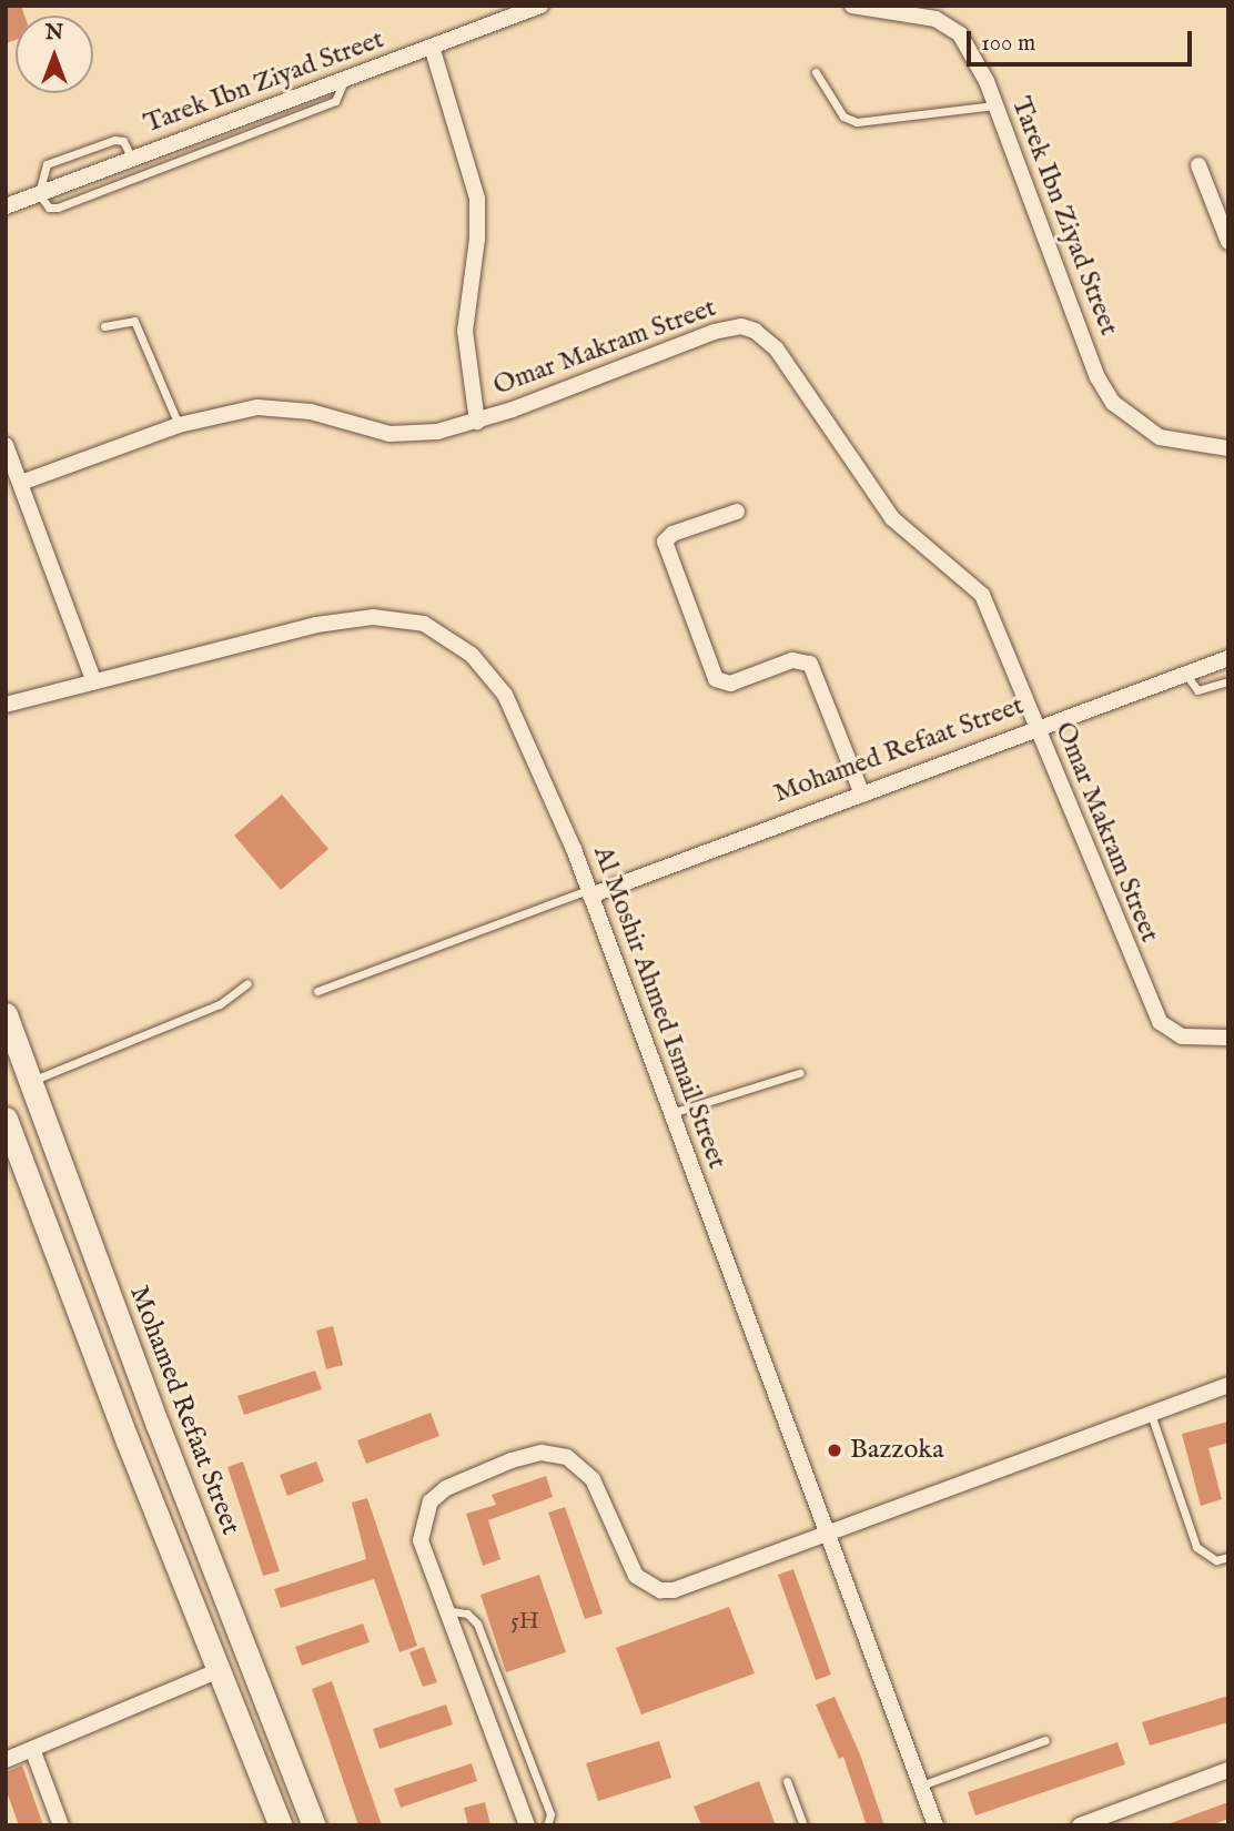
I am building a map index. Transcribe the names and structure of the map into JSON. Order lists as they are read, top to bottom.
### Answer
{
  "streets": {
    "street": [
      "Tarek Ibn Ziyad Street",
      "Omar Makram Street",
      "Mohamed Refaat Street",
      "Al Moshir Ahmed Ismail Street"
    ]
  },
  "crossings": [
    ["Omar Makram Street", "Mohamed Refaat Street"],
    ["Mohamed Refaat Street", "Al Moshir Ahmed Ismail Street"]
  ],
  "places": ["Bazzoka"],
  "house_numbers": ["5H"],
  "scale_bar": "100 m",
  "north": "top"
}
